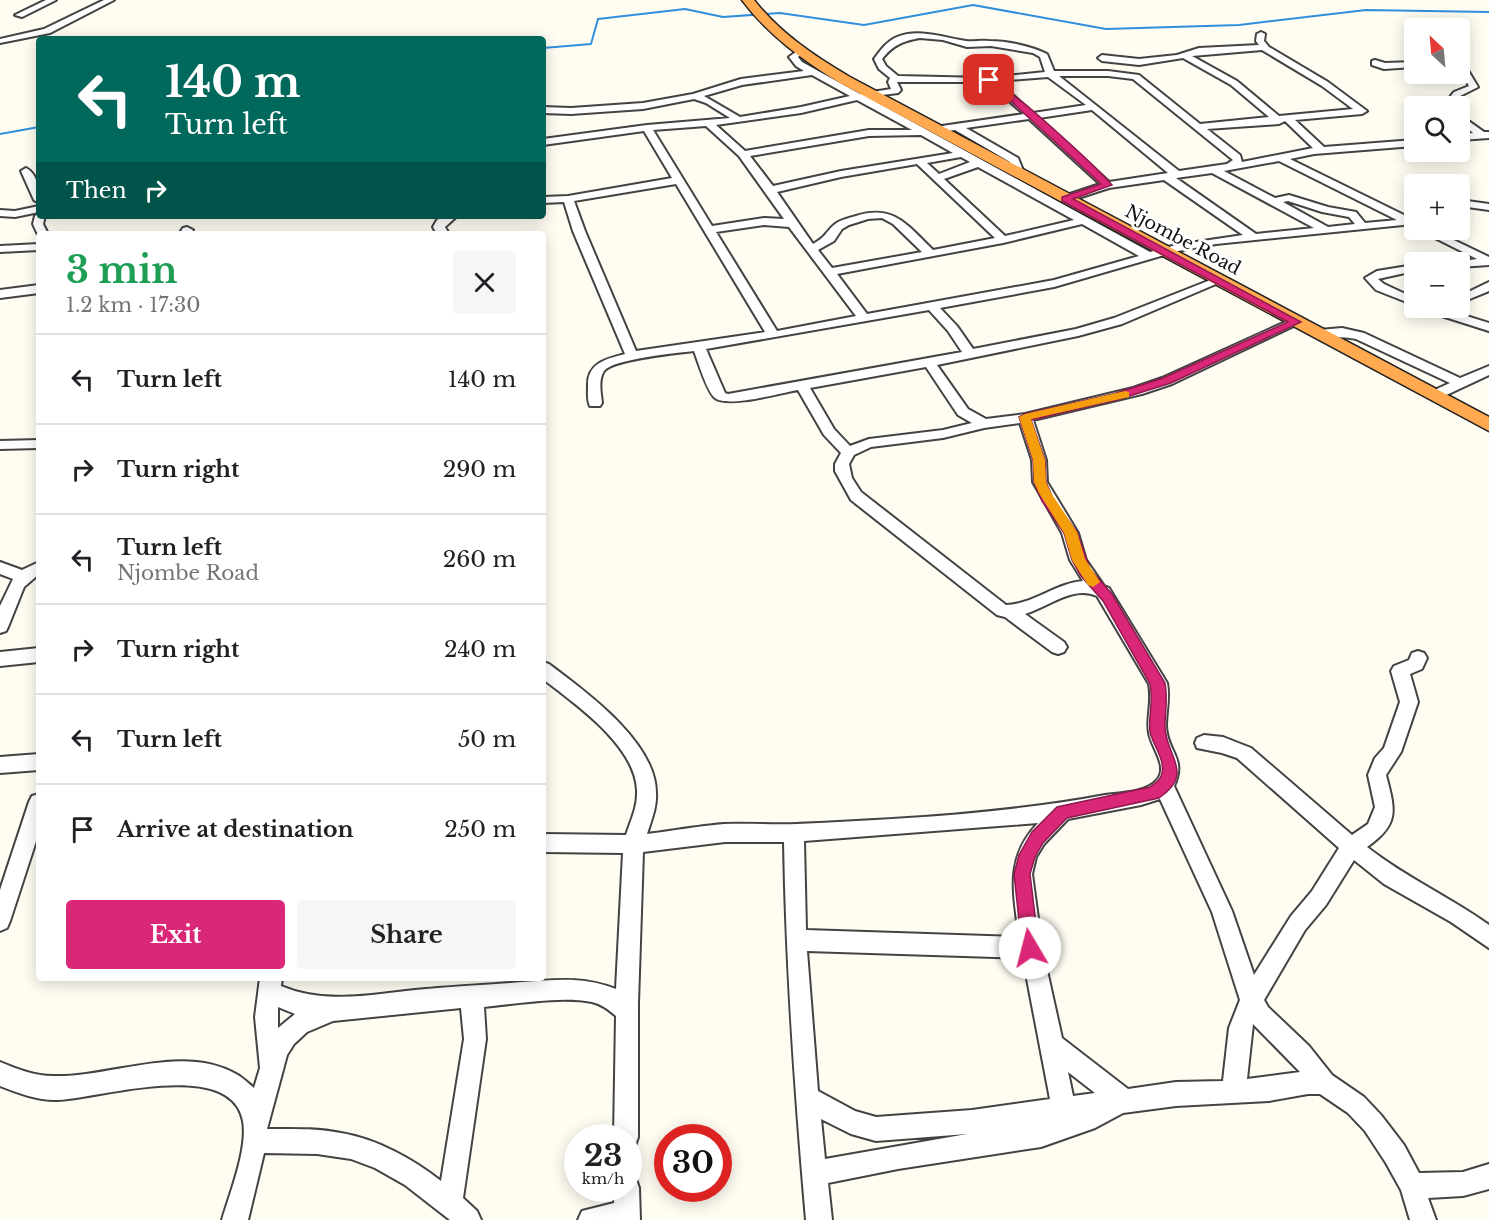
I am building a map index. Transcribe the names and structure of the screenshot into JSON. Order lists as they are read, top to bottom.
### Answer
{
  "streets": {
    "highway": ["Njombe Road"]
  },
  "north": "top left",
  "page": {
    "map_buttons": ["+", "−"],
    "turn": ["140 m", "Turn left"],
    "then": "Then",
    "heading": ["3 min", "1.2 km · 17:30"],
    "list": [
      {
        "name": "Turn left",
        "value": "140 m"
      },
      {
        "name": "Turn right",
        "value": "290 m"
      },
      {
        "name": "Turn left",
        "note": "Njombe Road",
        "value": "260 m"
      },
      {
        "name": "Turn right",
        "value": "240 m"
      },
      {
        "name": "Turn left",
        "value": "50 m"
      },
      {
        "name": "Arrive at destination",
        "value": "250 m"
      }
    ],
    "buttons": ["Exit", "Share"],
    "speed": "23 km/h",
    "limit": "30"
  }
}
